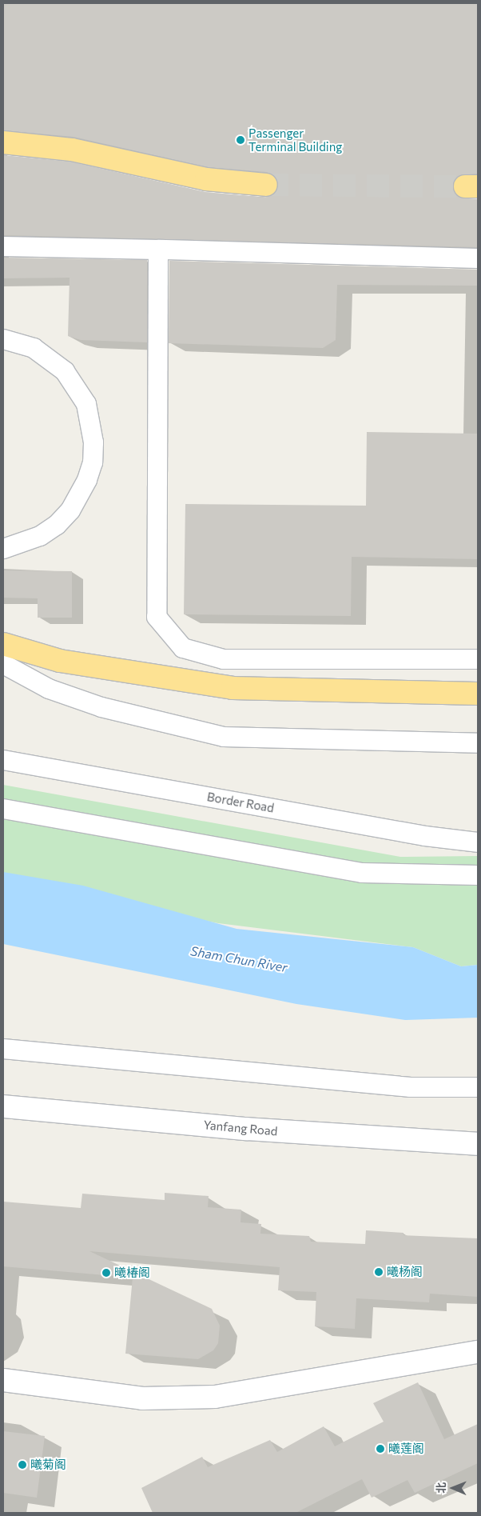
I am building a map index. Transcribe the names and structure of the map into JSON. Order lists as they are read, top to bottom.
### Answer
{
  "streets": {
    "street": ["Yanfang Road"],
    "lane": ["Border Road"]
  },
  "water": ["Sham Chun River"],
  "places": [
    "Passenger Terminal Building",
    "曦杨阁",
    "曦椿阁",
    "曦莲阁",
    "曦菊阁"
  ],
  "north": "left"
}
